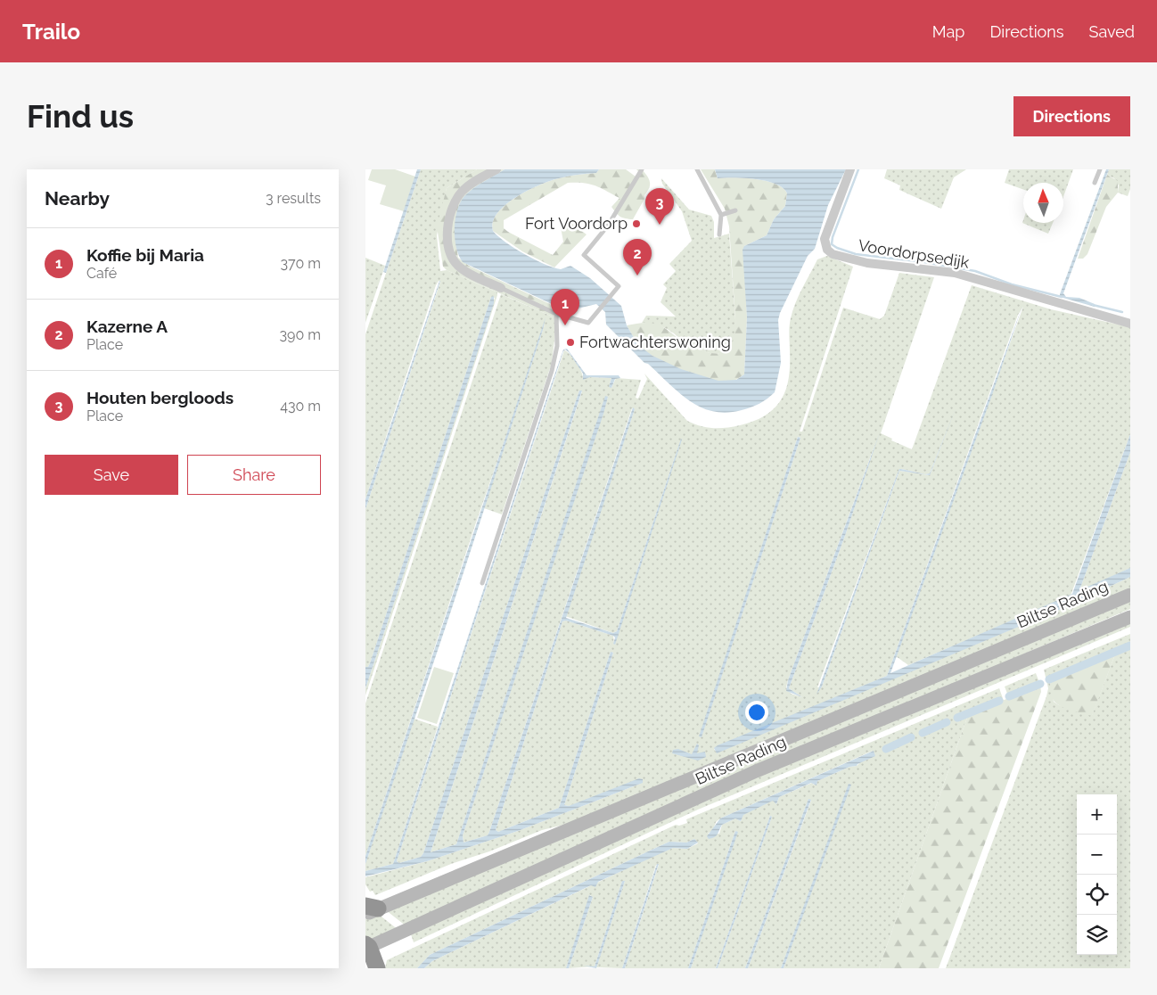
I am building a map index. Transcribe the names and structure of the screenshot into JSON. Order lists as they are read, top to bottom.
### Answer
{
  "streets": {
    "main road": ["Biltse Rading"],
    "street": ["Voordorpsedijk"]
  },
  "places": ["Fort Voordorp", "Fortwachterswoning"],
  "north": "top",
  "page": {
    "header": "Trailo",
    "nav": ["Map", "Directions", "Saved"],
    "buttons": [
      "Directions",
      ["Save", "Share"]
    ],
    "title": "Find us",
    "heading": ["Nearby", "3 results"],
    "pins": ["3", "2", "1"],
    "list": [
      {
        "mark": "1",
        "name": "Koffie bij Maria",
        "note": "Café",
        "value": "370 m"
      },
      {
        "mark": "2",
        "name": "Kazerne A",
        "note": "Place",
        "value": "390 m"
      },
      {
        "mark": "3",
        "name": "Houten bergloods",
        "note": "Place",
        "value": "430 m"
      }
    ],
    "map_buttons": ["+", "−"]
  }
}
